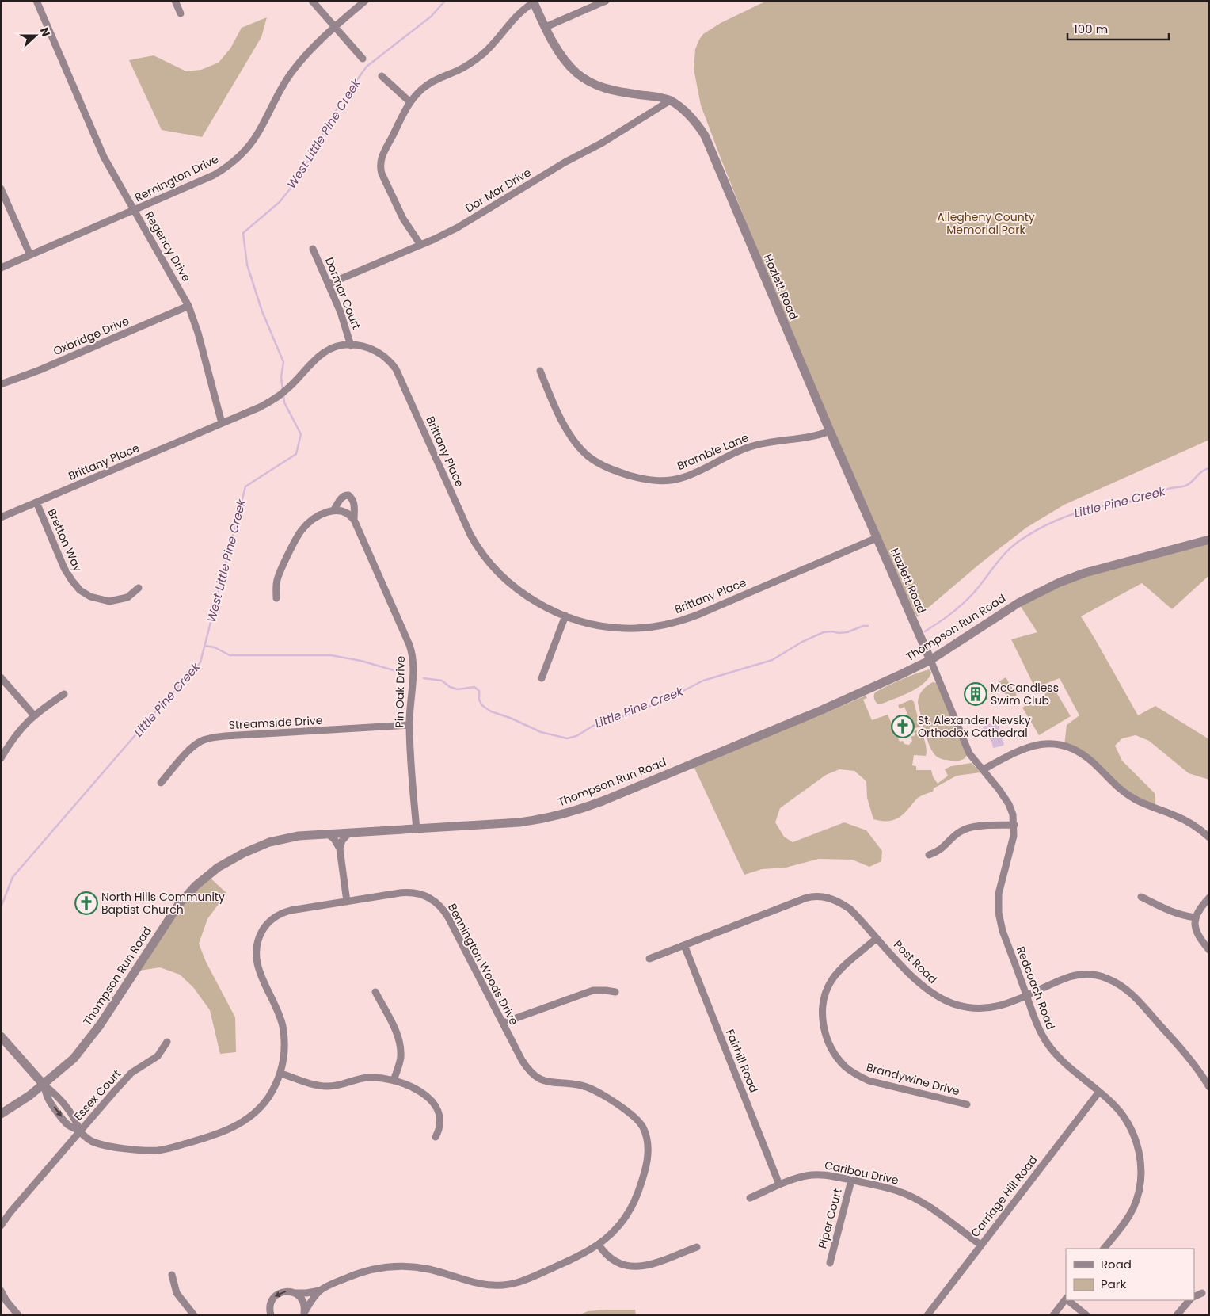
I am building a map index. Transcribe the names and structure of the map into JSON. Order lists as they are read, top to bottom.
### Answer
{
  "streets": {
    "street": [
      "Remington Drive",
      "Dor Mar Drive",
      "Regency Drive",
      "Hazlett Road",
      "Dormar Court",
      "Oxbridge Drive",
      "Brittany Place",
      "Bramble Lane",
      "Bretton Way",
      "Thompson Run Road",
      "Pin Oak Drive",
      "Streamside Drive",
      "Post Road",
      "Bennington Woods Drive",
      "Redcoach Road",
      "Fairhill Road",
      "Brandywine Drive",
      "Essex Court",
      "Caribou Drive",
      "Carriage Hill Road",
      "Piper Court"
    ]
  },
  "crossings": [
    ["Remington Drive", "Regency Drive"],
    ["Dor Mar Drive", "Hazlett Road"],
    ["Dor Mar Drive", "Dormar Court"],
    ["Regency Drive", "Oxbridge Drive"],
    ["Regency Drive", "Brittany Place"],
    ["Hazlett Road", "Brittany Place"],
    ["Hazlett Road", "Bramble Lane"],
    ["Hazlett Road", "Thompson Run Road"],
    ["Hazlett Road", "Redcoach Road"],
    ["Dormar Court", "Brittany Place"],
    ["Brittany Place", "Bretton Way"],
    ["Thompson Run Road", "Pin Oak Drive"],
    ["Thompson Run Road", "Bennington Woods Drive"],
    ["Thompson Run Road", "Redcoach Road"],
    ["Pin Oak Drive", "Streamside Drive"],
    ["Post Road", "Redcoach Road"],
    ["Post Road", "Fairhill Road"],
    ["Post Road", "Brandywine Drive"],
    ["Bennington Woods Drive", "Essex Court"],
    ["Redcoach Road", "Carriage Hill Road"],
    ["Fairhill Road", "Caribou Drive"],
    ["Caribou Drive", "Carriage Hill Road"],
    ["Caribou Drive", "Piper Court"]
  ],
  "water": ["West Little Pine Creek", "Little Pine Creek"],
  "parks": ["Allegheny County Memorial Park"],
  "places": {
    "building": ["McCandless Swim Club"],
    "church": ["St. Alexander Nevsky Orthodox Cathedral", "North Hills Community Baptist Church"]
  },
  "legend": ["Road", "Park"],
  "scale_bar": "100 m",
  "north": "right"
}
